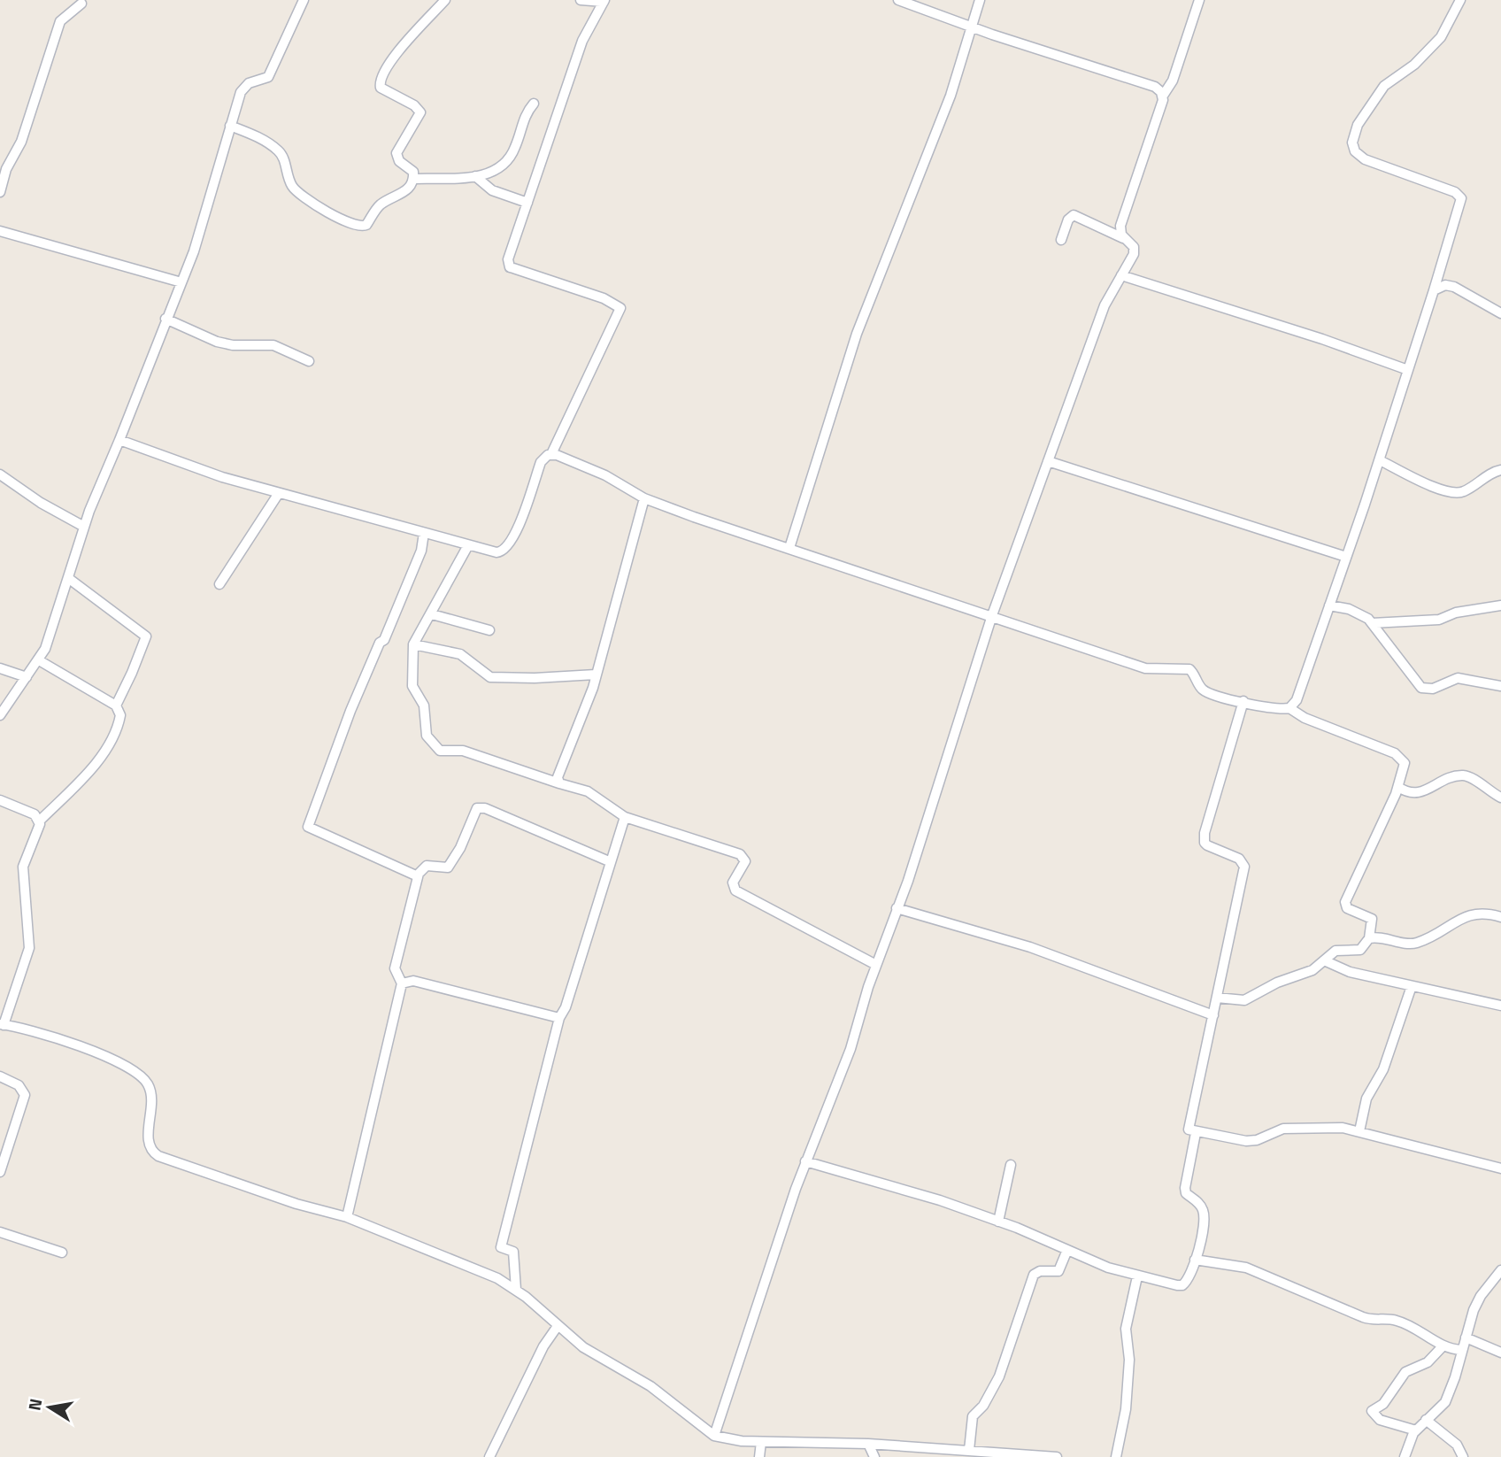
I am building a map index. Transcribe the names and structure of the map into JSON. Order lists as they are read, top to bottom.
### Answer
{
  "north": "left"
}
